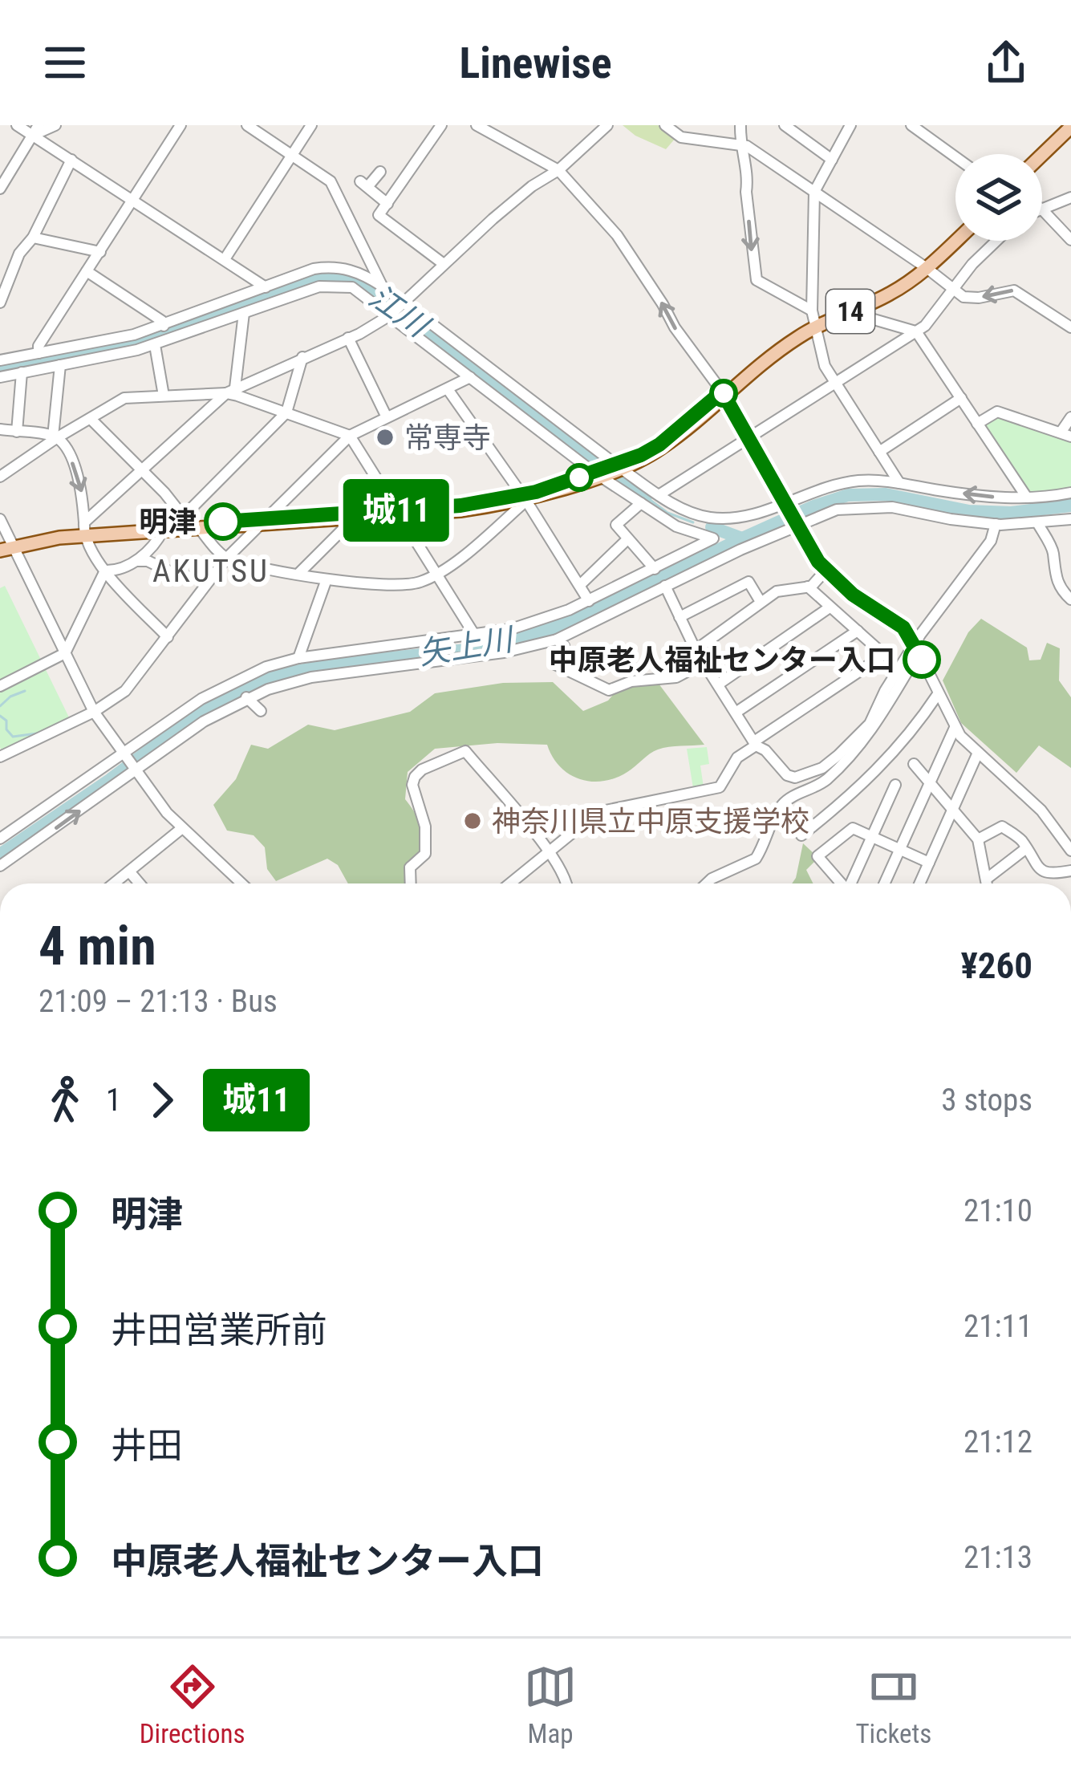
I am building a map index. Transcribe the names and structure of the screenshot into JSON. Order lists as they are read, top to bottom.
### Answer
{
  "streets": {
    "main road": ["14"]
  },
  "districts": ["AKUTSU"],
  "water": ["江川", "矢上川"],
  "places": [
    "常専寺",
    "明津",
    "中原老人福祉センター入口",
    "神奈川県立中原支援学校"
  ],
  "lines": ["bus line 城11"],
  "page": {
    "header": "Linewise",
    "on_map": "城11",
    "heading": ["4 min", "21:09 – 21:13 · Bus", "¥260"],
    "legs": ["1", "城11", "3 stops"],
    "list": [
      {
        "name": "明津",
        "value": "21:10"
      },
      {
        "name": "井田営業所前",
        "value": "21:11"
      },
      {
        "name": "井田",
        "value": "21:12"
      },
      {
        "name": "中原老人福祉センター入口",
        "value": "21:13"
      }
    ],
    "tabs": ["Directions", "Map", "Tickets"]
  }
}
